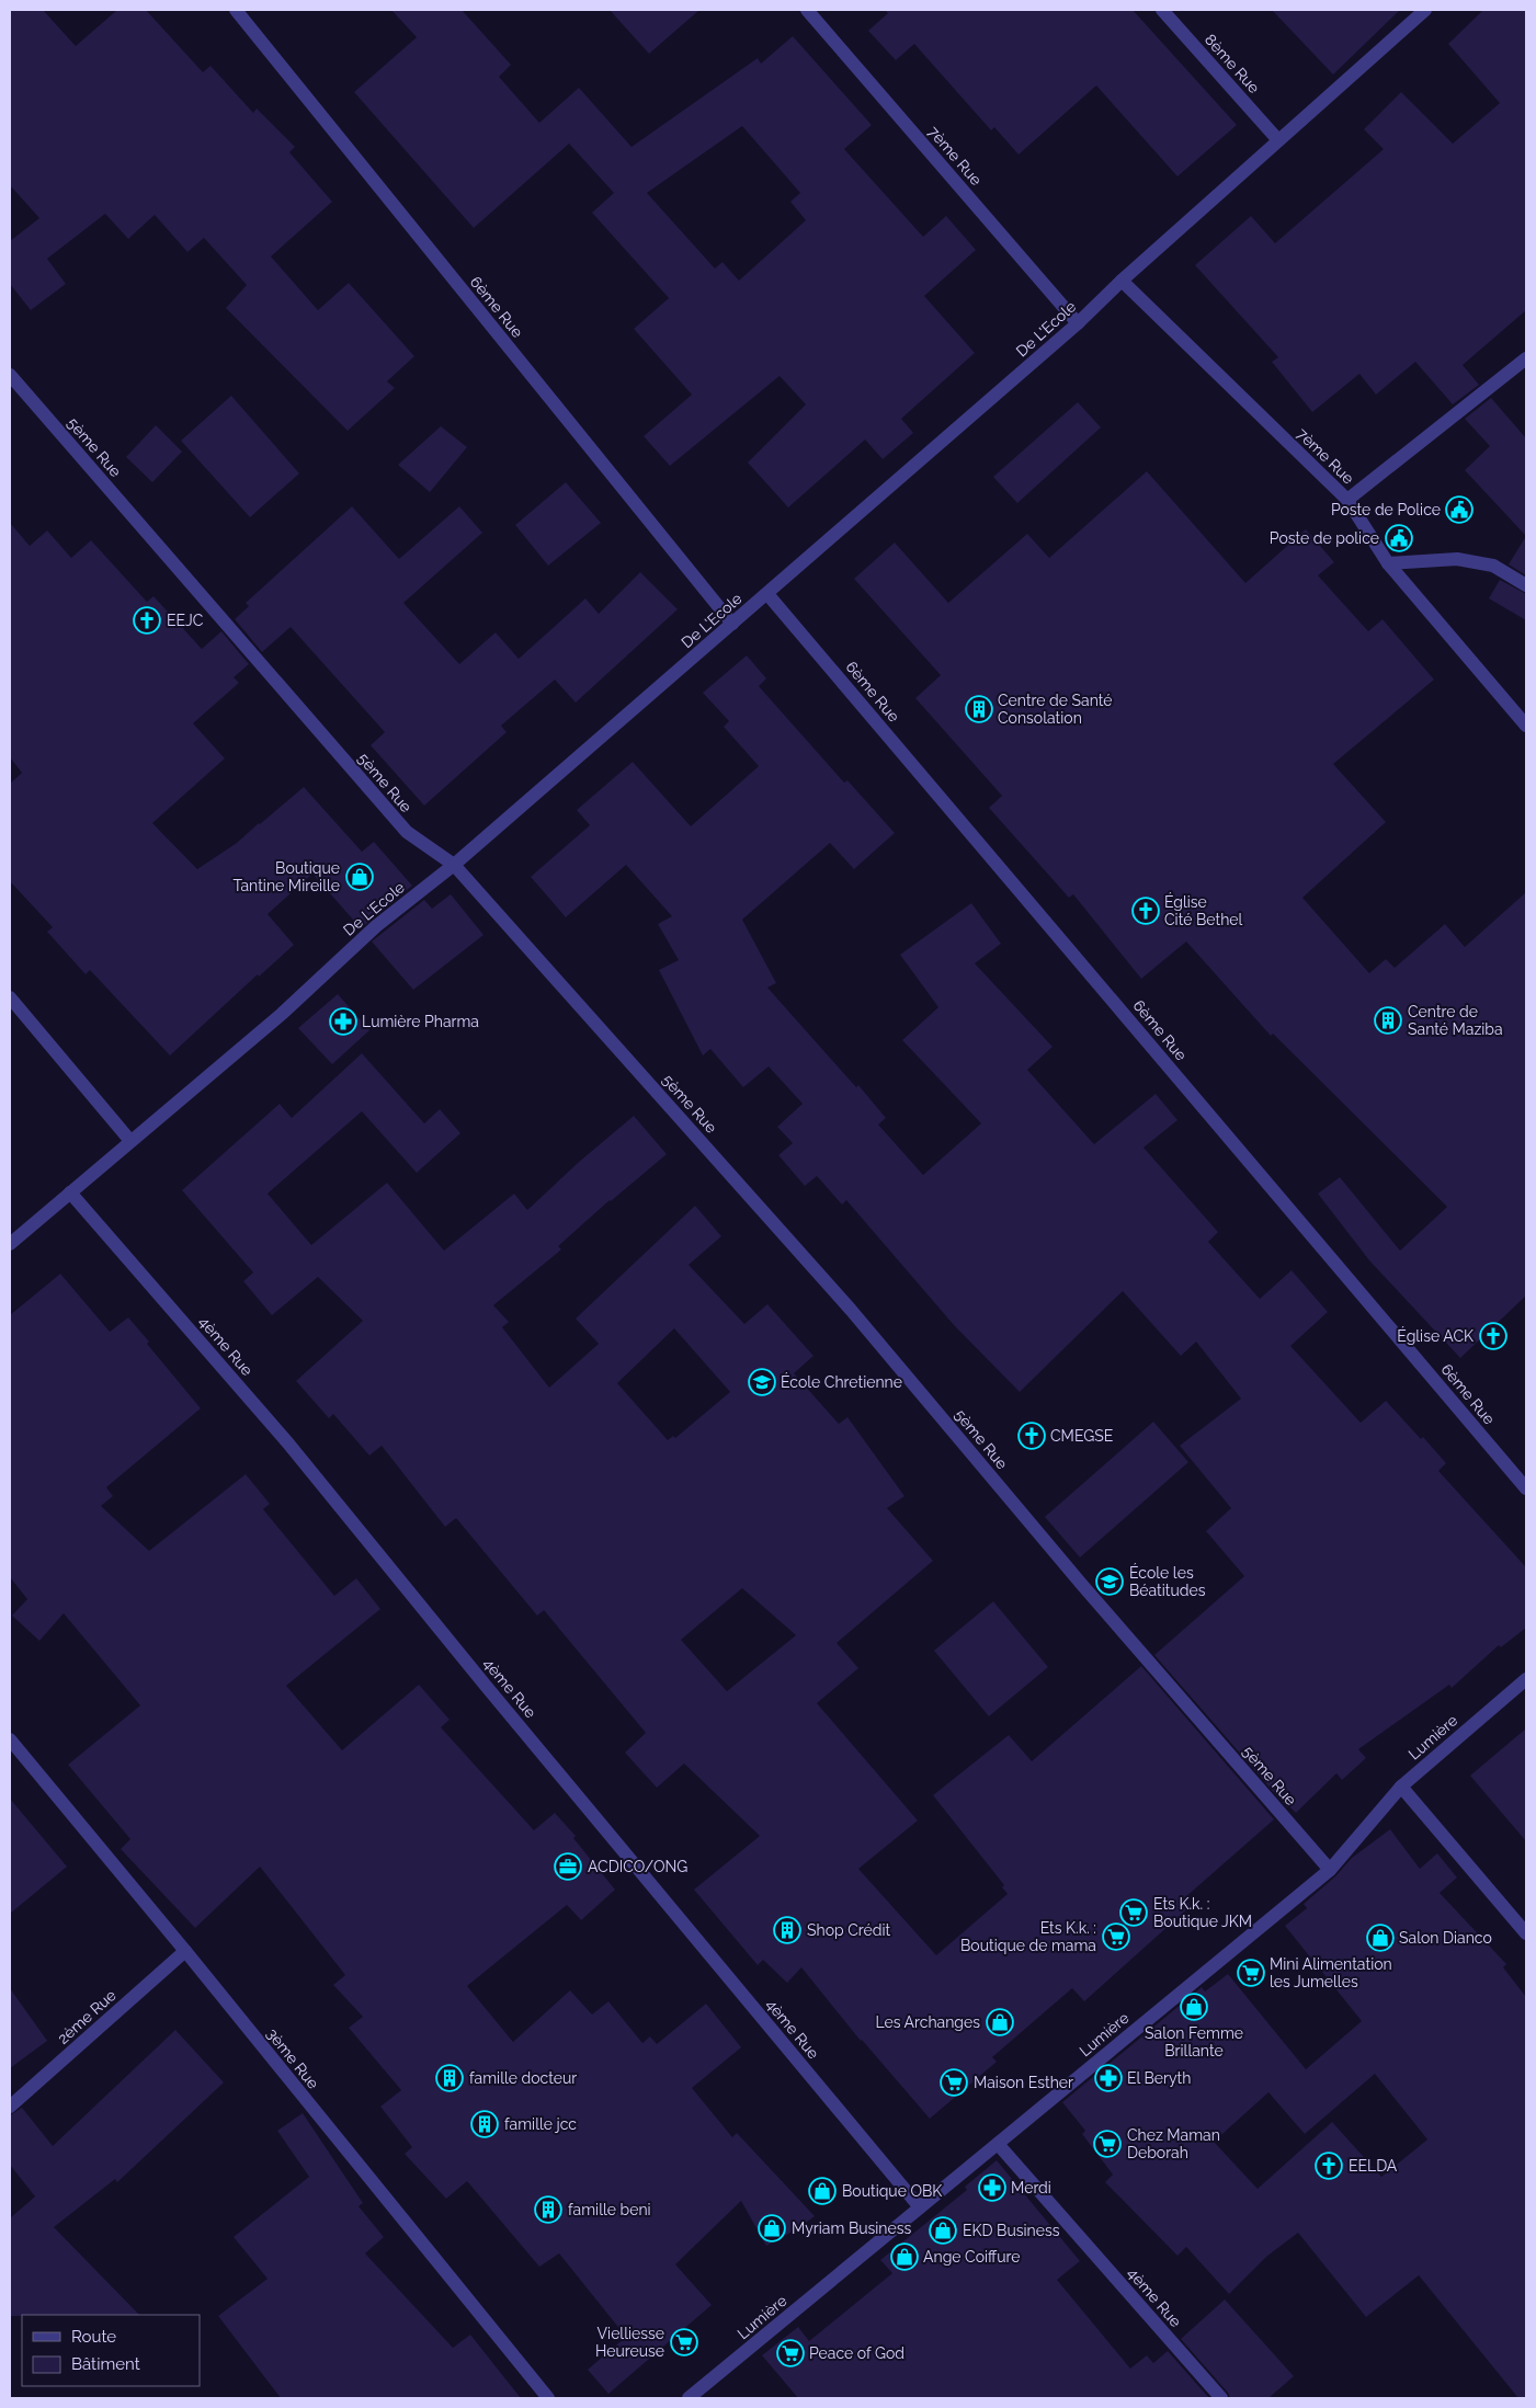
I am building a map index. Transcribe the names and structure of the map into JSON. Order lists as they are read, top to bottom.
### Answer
{
  "streets": {
    "street": [
      "8ème Rue",
      "7ème Rue",
      "6ème Rue",
      "De L'Ecole",
      "5ème Rue",
      "4ème Rue",
      "Lumière",
      "2ème Rue",
      "3ème Rue"
    ]
  },
  "crossings": [
    ["8ème Rue", "De L'Ecole"],
    ["7ème Rue", "De L'Ecole"],
    ["6ème Rue", "De L'Ecole"],
    ["De L'Ecole", "5ème Rue"],
    ["De L'Ecole", "4ème Rue"],
    ["5ème Rue", "Lumière"],
    ["4ème Rue", "Lumière"],
    ["2ème Rue", "3ème Rue"]
  ],
  "places": {
    "public building": ["Poste de Police", "Poste de police"],
    "church": [
      "EEJC",
      "Église Cité Bethel",
      "Église ACK",
      "CMEGSE",
      "EELDA"
    ],
    "building": [
      "Centre de Santé Consolation",
      "Centre de Santé Maziba",
      "Shop Crédit",
      "famille docteur",
      "famille jcc",
      "famille beni"
    ],
    "shop": [
      "Boutique Tantine Mireille",
      "Salon Dianco",
      "Salon Femme Brillante",
      "Les Archanges",
      "Boutique OBK",
      "Myriam Business",
      "EKD Business",
      "Ange Coiffure"
    ],
    "pharmacy": ["Lumière Pharma", "El Beryth", "Merdi"],
    "school or university": ["École Chretienne", "École les Béatitudes"],
    "office": ["ACDICO/ONG"],
    "supermarket": [
      "Ets K.k. : Boutique JKM",
      "Ets K.k. : Boutique de mama",
      "Mini Alimentation les Jumelles",
      "Maison Esther",
      "Chez Maman Deborah",
      "Vielliesse Heureuse",
      "Peace of God"
    ]
  },
  "legend": ["Route", "Bâtiment"]
}
